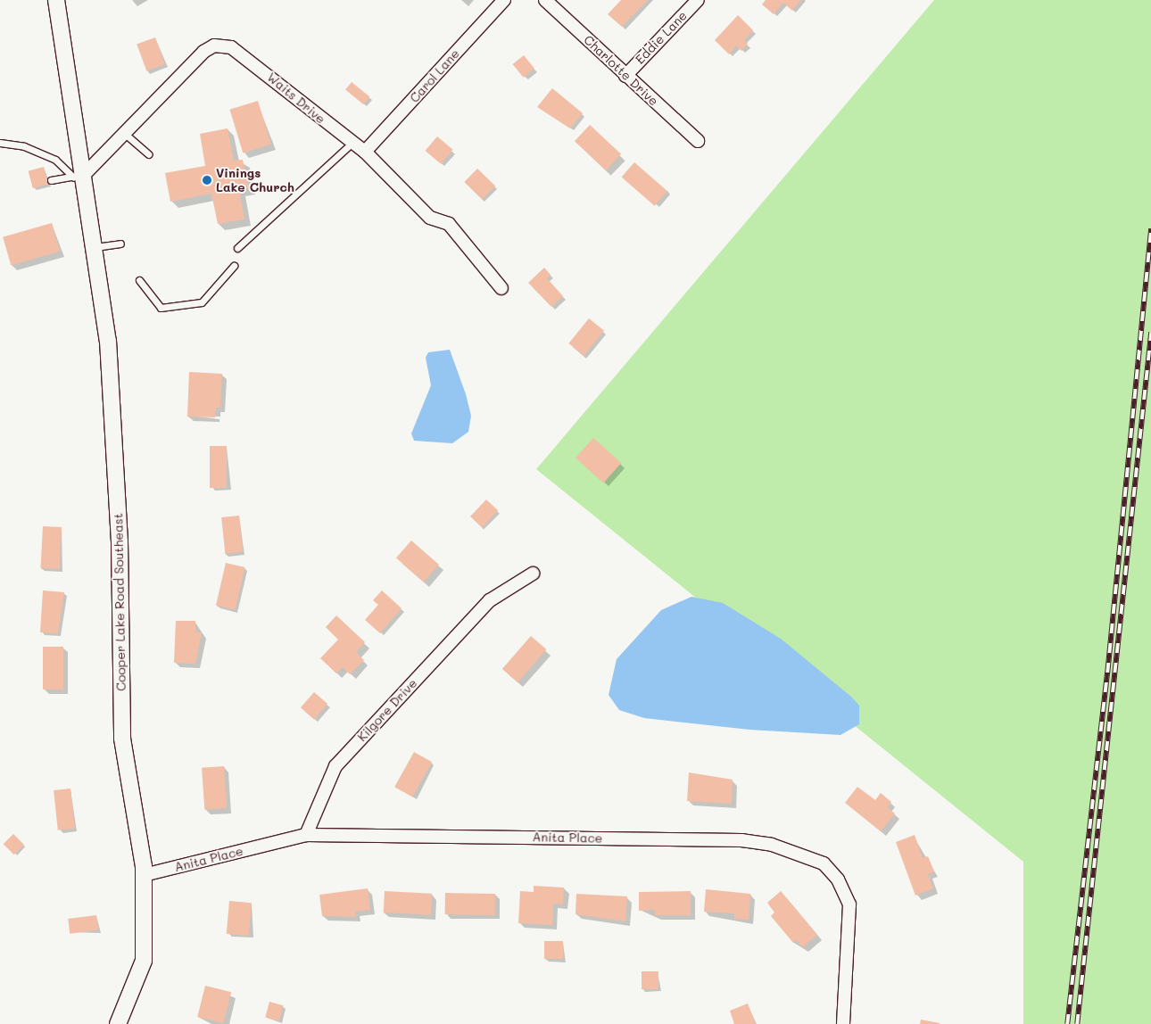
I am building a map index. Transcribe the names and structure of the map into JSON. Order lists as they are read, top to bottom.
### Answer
{
  "streets": {
    "street": [
      "Eddie Lane",
      "Charlotte Drive",
      "Carol Lane",
      "Waits Drive",
      "Cooper Lake Road Southeast",
      "Kilgore Drive",
      "Anita Place"
    ]
  },
  "crossings": [
    ["Eddie Lane", "Charlotte Drive"],
    ["Carol Lane", "Waits Drive"],
    ["Waits Drive", "Cooper Lake Road Southeast"],
    ["Cooper Lake Road Southeast", "Anita Place"],
    ["Kilgore Drive", "Anita Place"]
  ],
  "places": ["Vinings Lake Church"]
}
